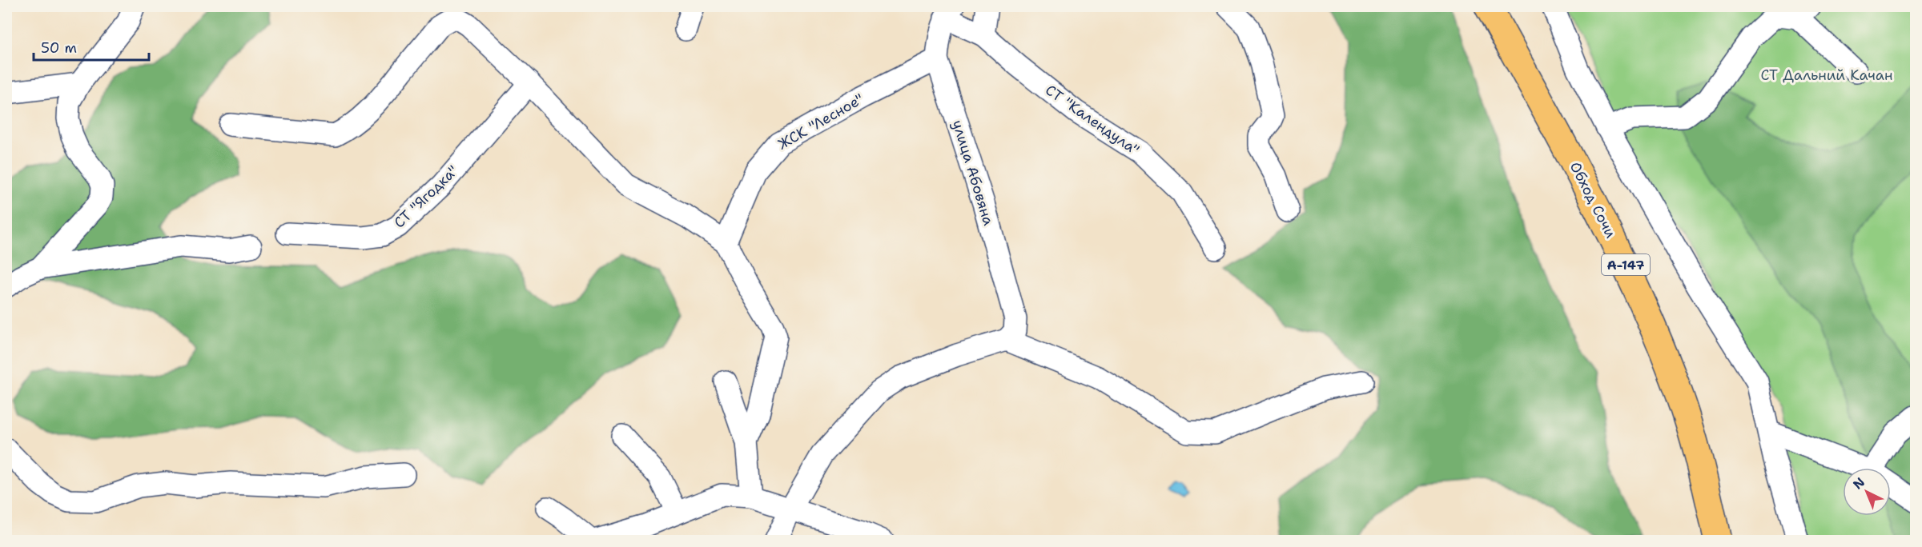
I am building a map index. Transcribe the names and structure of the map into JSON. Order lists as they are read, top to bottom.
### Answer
{
  "streets": {
    "highway": ["Обход Сочи", "А-147"],
    "street": [
      "СТ \"Календула\"",
      "ЖСК \"Лесное\"",
      "улица Абовяна",
      "СТ \"Ягодка\""
    ]
  },
  "crossings": [
    ["СТ \"Календула\"", "улица Абовяна"],
    ["ЖСК \"Лесное\"", "улица Абовяна"]
  ],
  "parks": ["СТ Дальний Качан"],
  "scale_bar": "50 m",
  "north": "top left"
}
